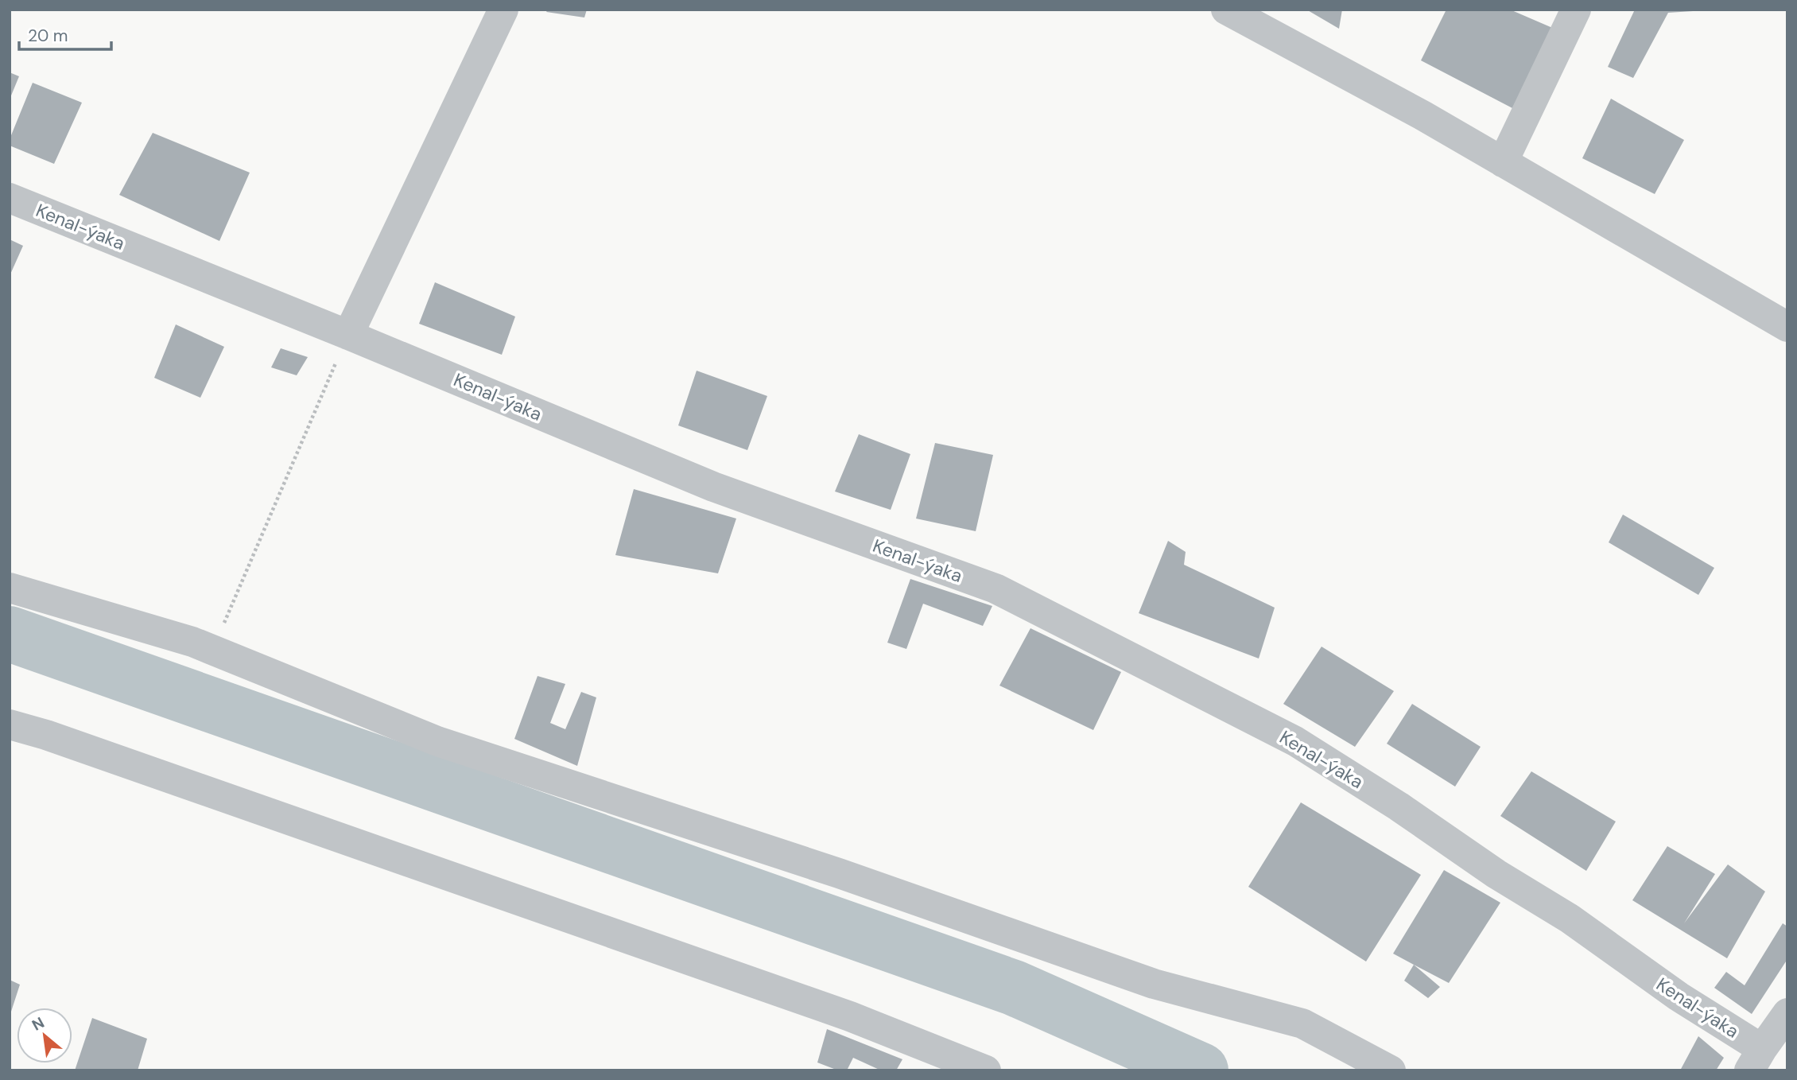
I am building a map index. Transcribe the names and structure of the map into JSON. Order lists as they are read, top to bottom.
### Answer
{
  "streets": {
    "street": ["Kenal-ýaka"]
  },
  "scale_bar": "20 m",
  "north": "top left"
}
